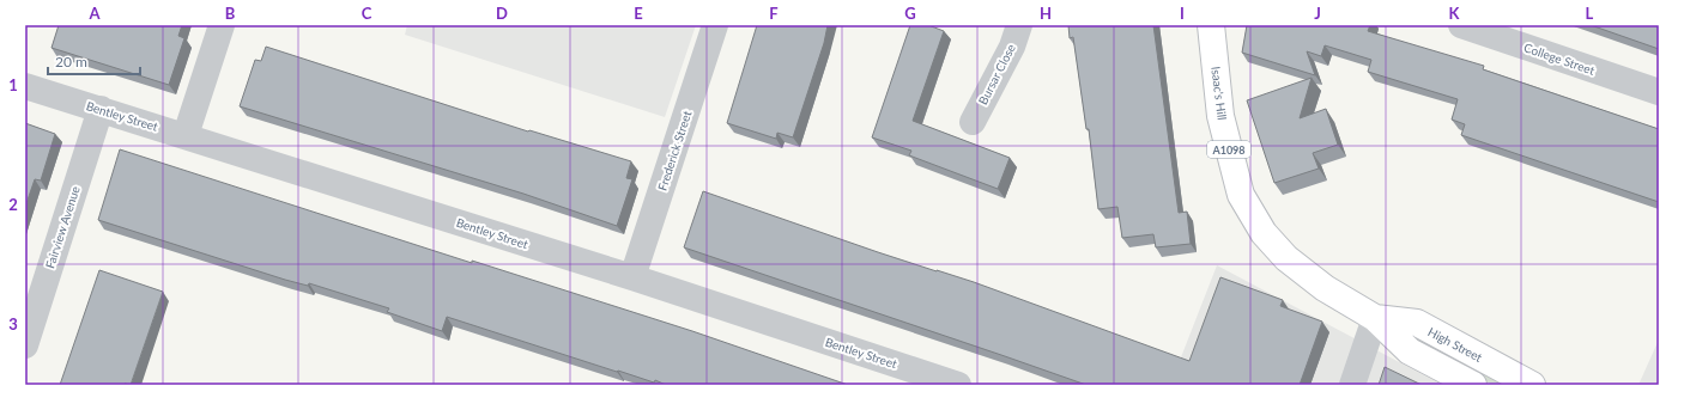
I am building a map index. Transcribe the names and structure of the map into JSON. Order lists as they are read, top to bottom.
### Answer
{
  "streets": {
    "main road": ["Isaac's Hill", "A1098", "High Street"],
    "street": [
      "College Street",
      "Bursar Close",
      "Bentley Street",
      "Frederick Street",
      "Fairview Avenue"
    ]
  },
  "crossings": [
    ["Isaac's Hill", "High Street"],
    ["Bentley Street", "Frederick Street"],
    ["Bentley Street", "Fairview Avenue"]
  ],
  "scale_bar": "20 m",
  "grid": {
    "columns": [
      "A",
      "B",
      "C",
      "D",
      "E",
      "F",
      "G",
      "H",
      "I",
      "J",
      "K",
      "L"
    ],
    "rows": ["1", "2", "3"]
  }
}
